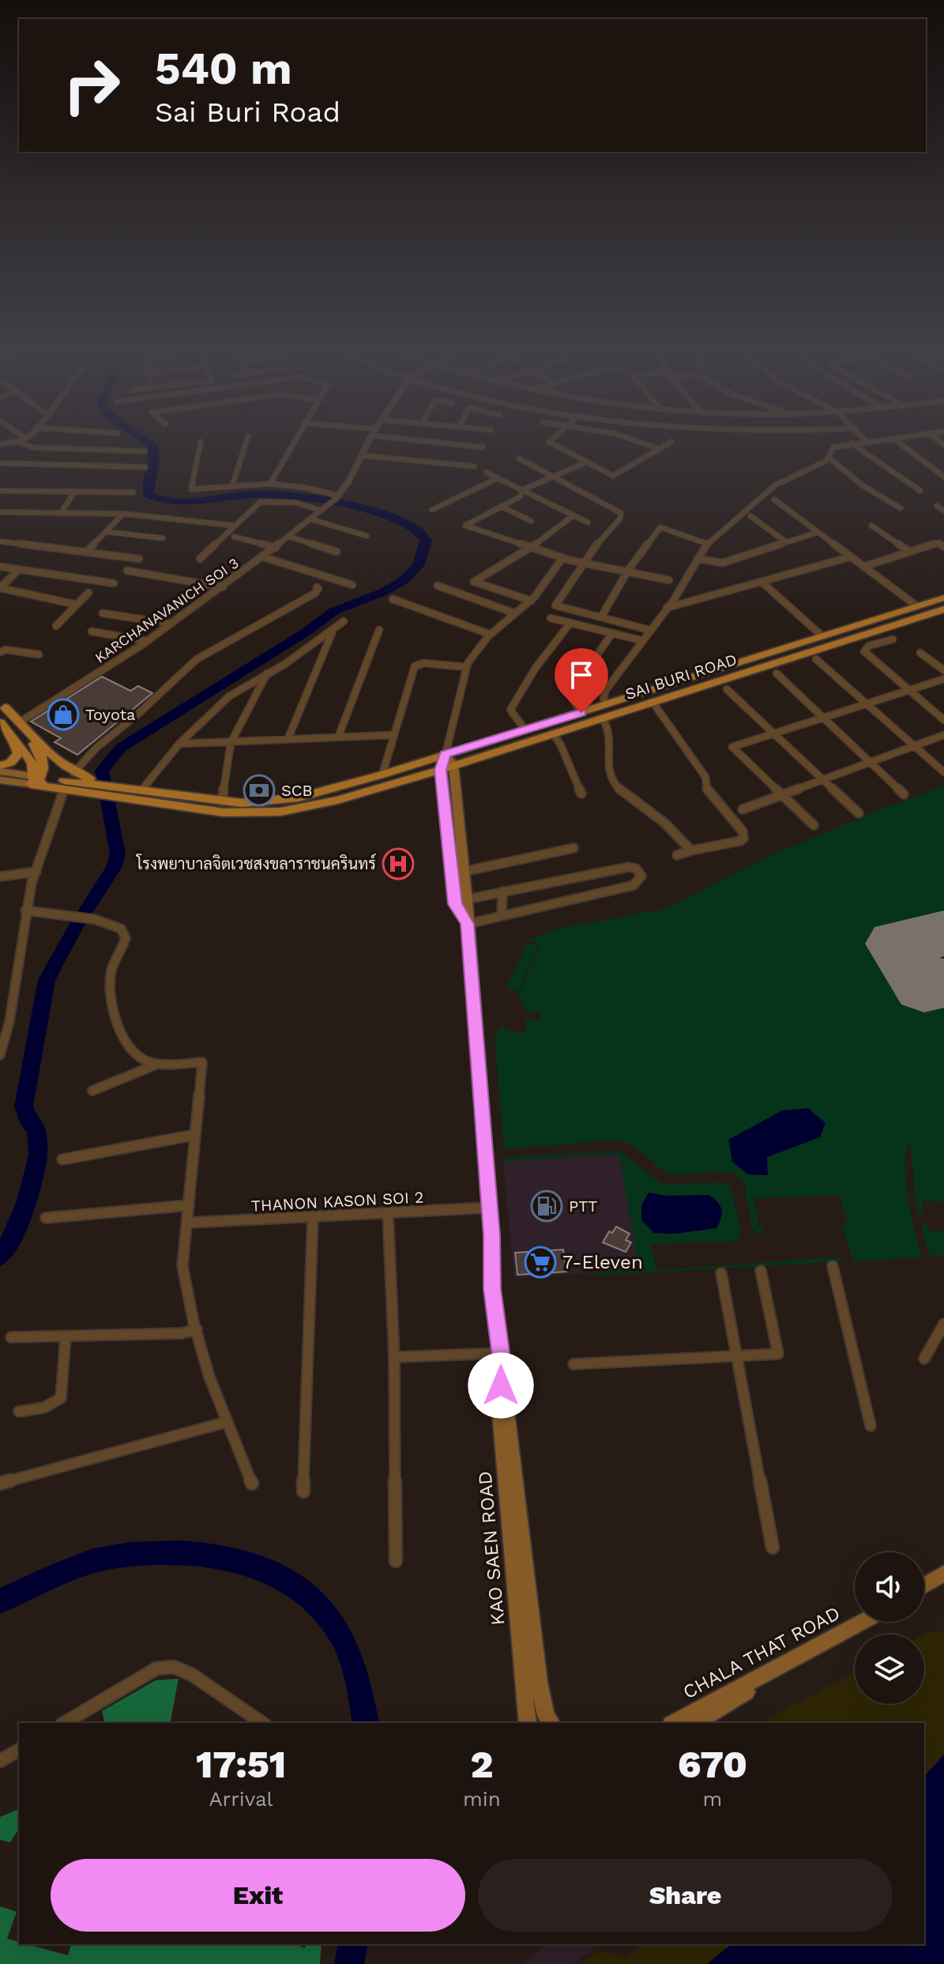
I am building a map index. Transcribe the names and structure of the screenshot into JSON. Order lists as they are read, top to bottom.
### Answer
{
  "streets": {
    "main road": ["SAI BURI ROAD", "KAO SAEN ROAD", "CHALA THAT ROAD"],
    "street": ["KARCHANAVANICH SOI 3", "THANON KASON SOI 2"]
  },
  "crossings": [
    ["SAI BURI ROAD", "KAO SAEN ROAD"],
    ["THANON KASON SOI 2", "KAO SAEN ROAD"]
  ],
  "places": {
    "shop": ["Toyota"],
    "bank": ["SCB"],
    "hospital": ["โรงพยาบาลจิตเวชสงขลาราชนครินทร์"],
    "fuel station": ["PTT"],
    "supermarket": ["7-Eleven"]
  },
  "page": {
    "turn": ["540 m", "Sai Buri Road"],
    "eta": [
      "17:51",
      "Arrival",
      "2",
      "min",
      "670",
      "m"
    ],
    "buttons": ["Exit", "Share"]
  }
}
